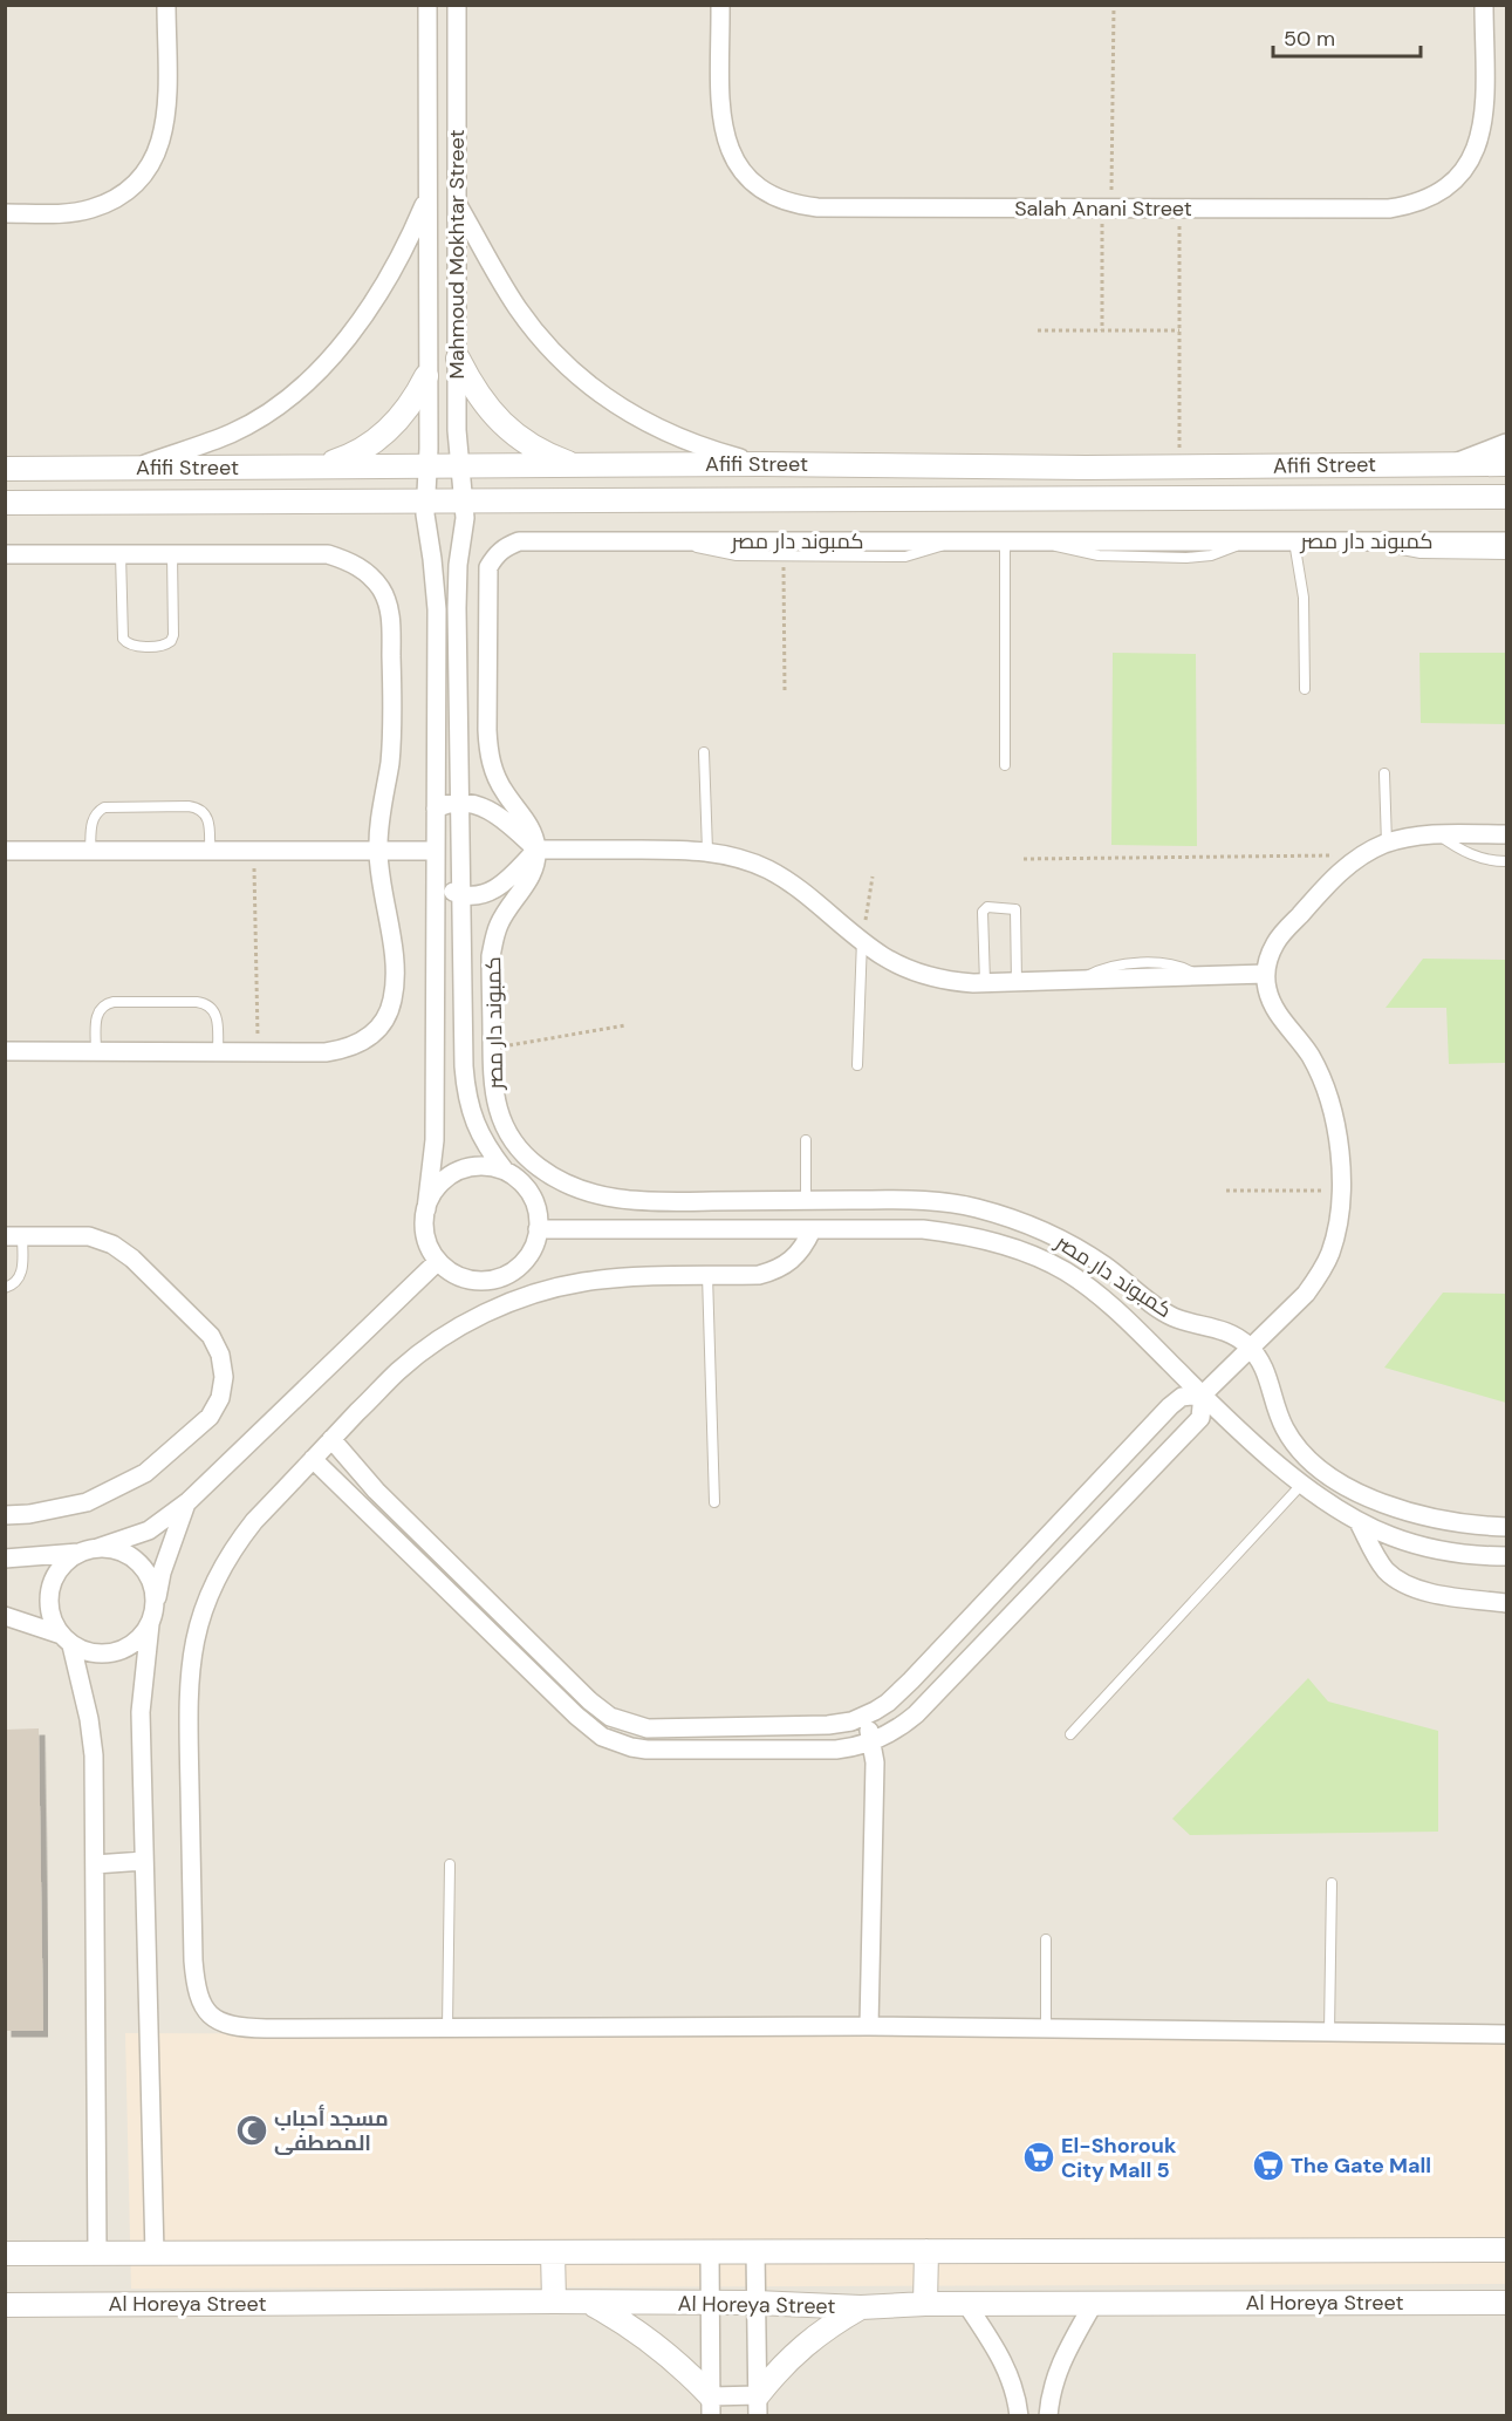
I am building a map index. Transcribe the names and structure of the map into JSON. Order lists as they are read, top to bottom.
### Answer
{
  "streets": {
    "street": [
      "Salah Anani Street",
      "Mahmoud Mokhtar Street",
      "Afifi Street",
      "كمبوند دار مصر",
      "Al Horeya Street"
    ]
  },
  "crossings": [
    ["Mahmoud Mokhtar Street", "Afifi Street"]
  ],
  "places": {
    "mosque": ["مسجد أحباب المصطفى"],
    "supermarket": ["El-Shorouk City Mall 5", "The Gate Mall"]
  },
  "scale_bar": "50 m"
}
